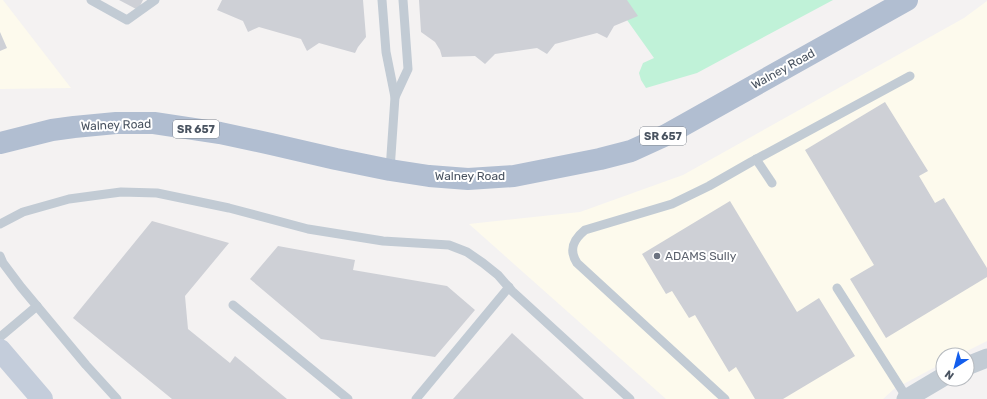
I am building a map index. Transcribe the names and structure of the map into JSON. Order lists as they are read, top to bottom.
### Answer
{
  "streets": {
    "main road": ["Walney Road", "SR 657"]
  },
  "places": ["ADAMS Sully"],
  "north": "bottom left"
}
